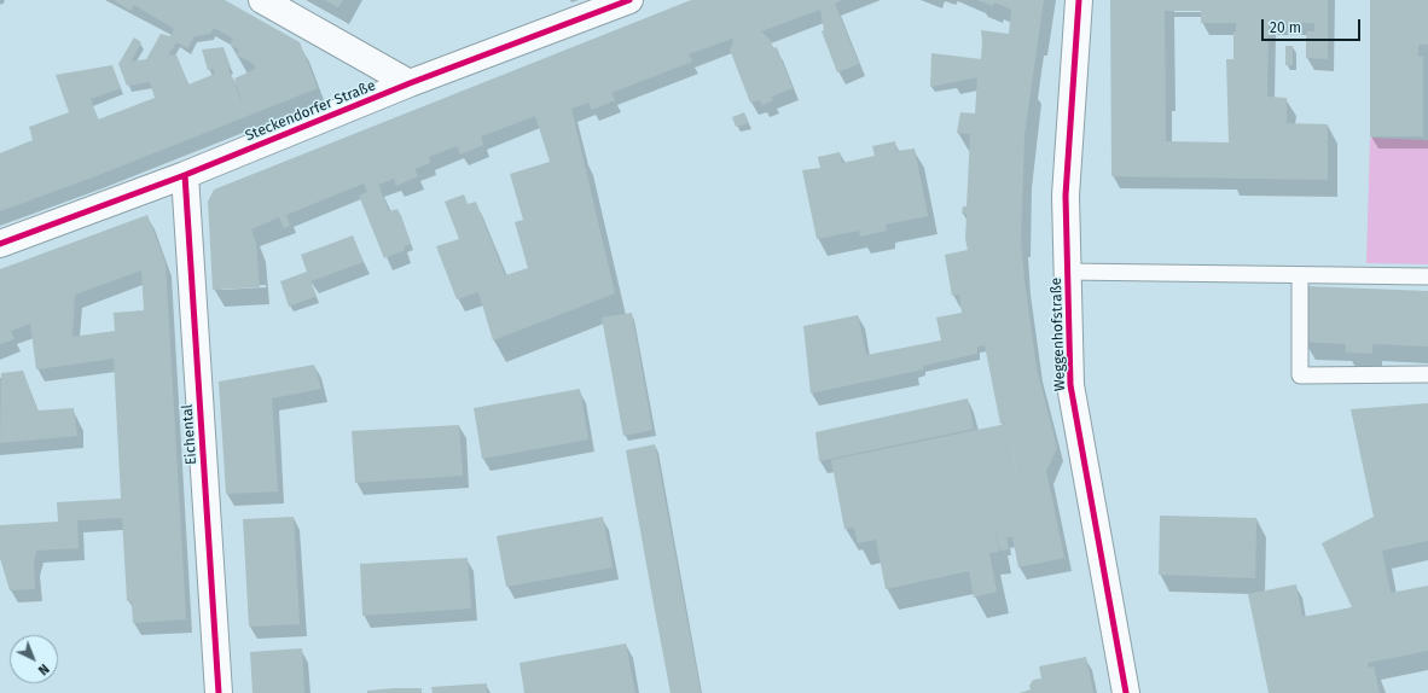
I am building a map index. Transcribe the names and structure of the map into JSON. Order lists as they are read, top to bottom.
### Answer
{
  "streets": {
    "street": ["Steckendorfer Straße", "Weggenhofstraße", "Eichental"]
  },
  "crossings": [
    ["Steckendorfer Straße", "Eichental"]
  ],
  "scale_bar": "20 m",
  "north": "bottom right"
}
